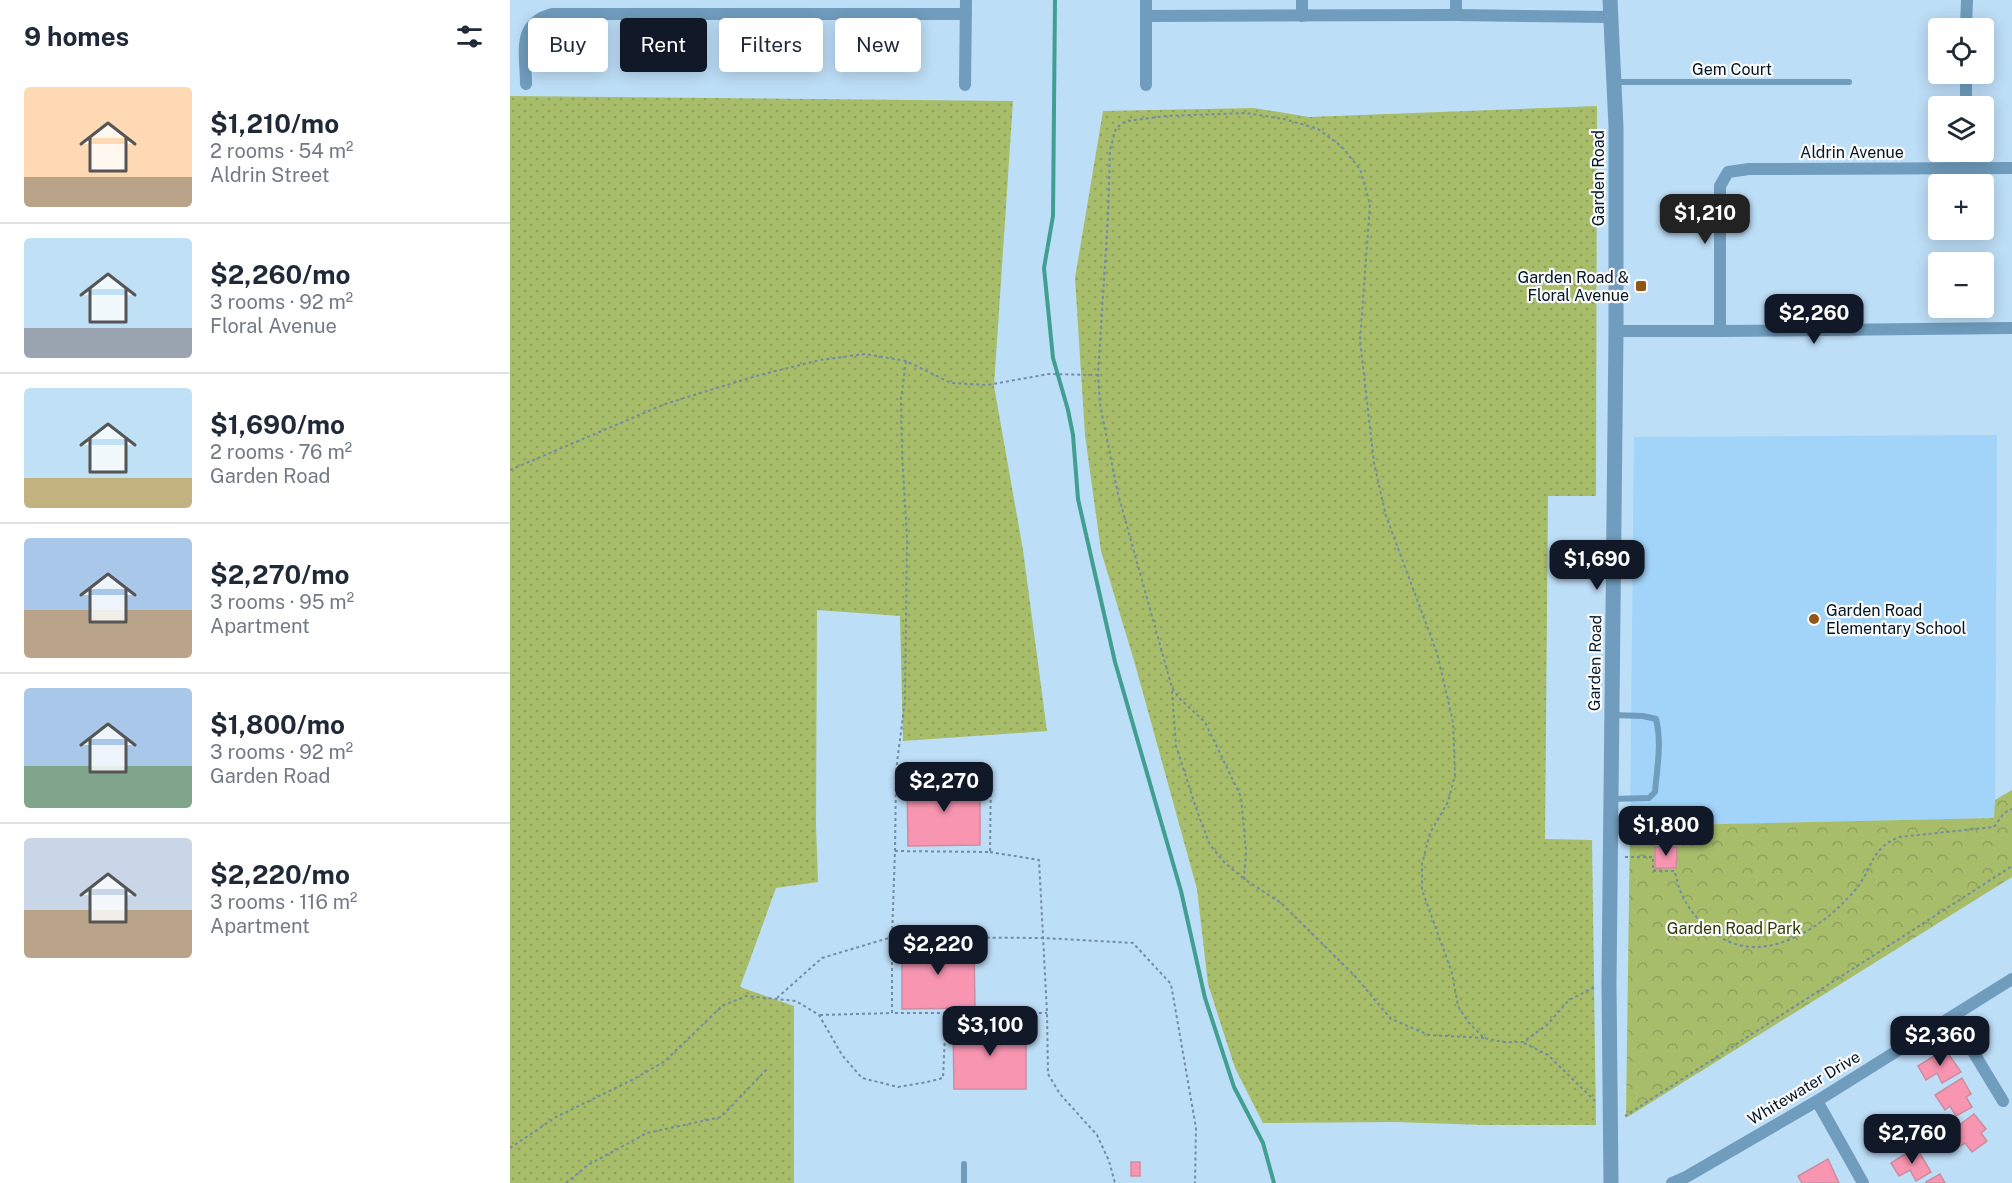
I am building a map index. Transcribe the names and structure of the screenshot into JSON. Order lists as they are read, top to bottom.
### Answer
{
  "streets": {
    "street": ["Aldrin Avenue", "Garden Road", "Whitewater Drive"],
    "lane": ["Gem Court"]
  },
  "crossings": [
    ["Gem Court", "Garden Road"]
  ],
  "parks": ["Garden Road Park"],
  "places": {
    "transit": ["Garden Road & Floral Avenue"],
    "other": ["Garden Road Elementary School"]
  },
  "page": {
    "heading": "9 homes",
    "map_buttons": ["+", "−"],
    "chip": [
      "Buy",
      "Rent",
      "Filters",
      "New"
    ],
    "list": [
      {
        "name": "$1,210/mo",
        "note": "2 rooms · 54 m² · Aldrin Street"
      },
      {
        "name": "$2,260/mo",
        "note": "3 rooms · 92 m² · Floral Avenue"
      },
      {
        "name": "$1,690/mo",
        "note": "2 rooms · 76 m² · Garden Road"
      },
      {
        "name": "$2,270/mo",
        "note": "3 rooms · 95 m² · Apartment"
      },
      {
        "name": "$1,800/mo",
        "note": "3 rooms · 92 m² · Garden Road"
      },
      {
        "name": "$2,220/mo",
        "note": "3 rooms · 116 m² · Apartment"
      }
    ],
    "price": [
      "$1,210",
      "$2,260",
      "$1,690",
      "$2,270",
      "$1,800",
      "$2,220",
      "$3,100",
      "$2,360",
      "$2,760"
    ]
  }
}
